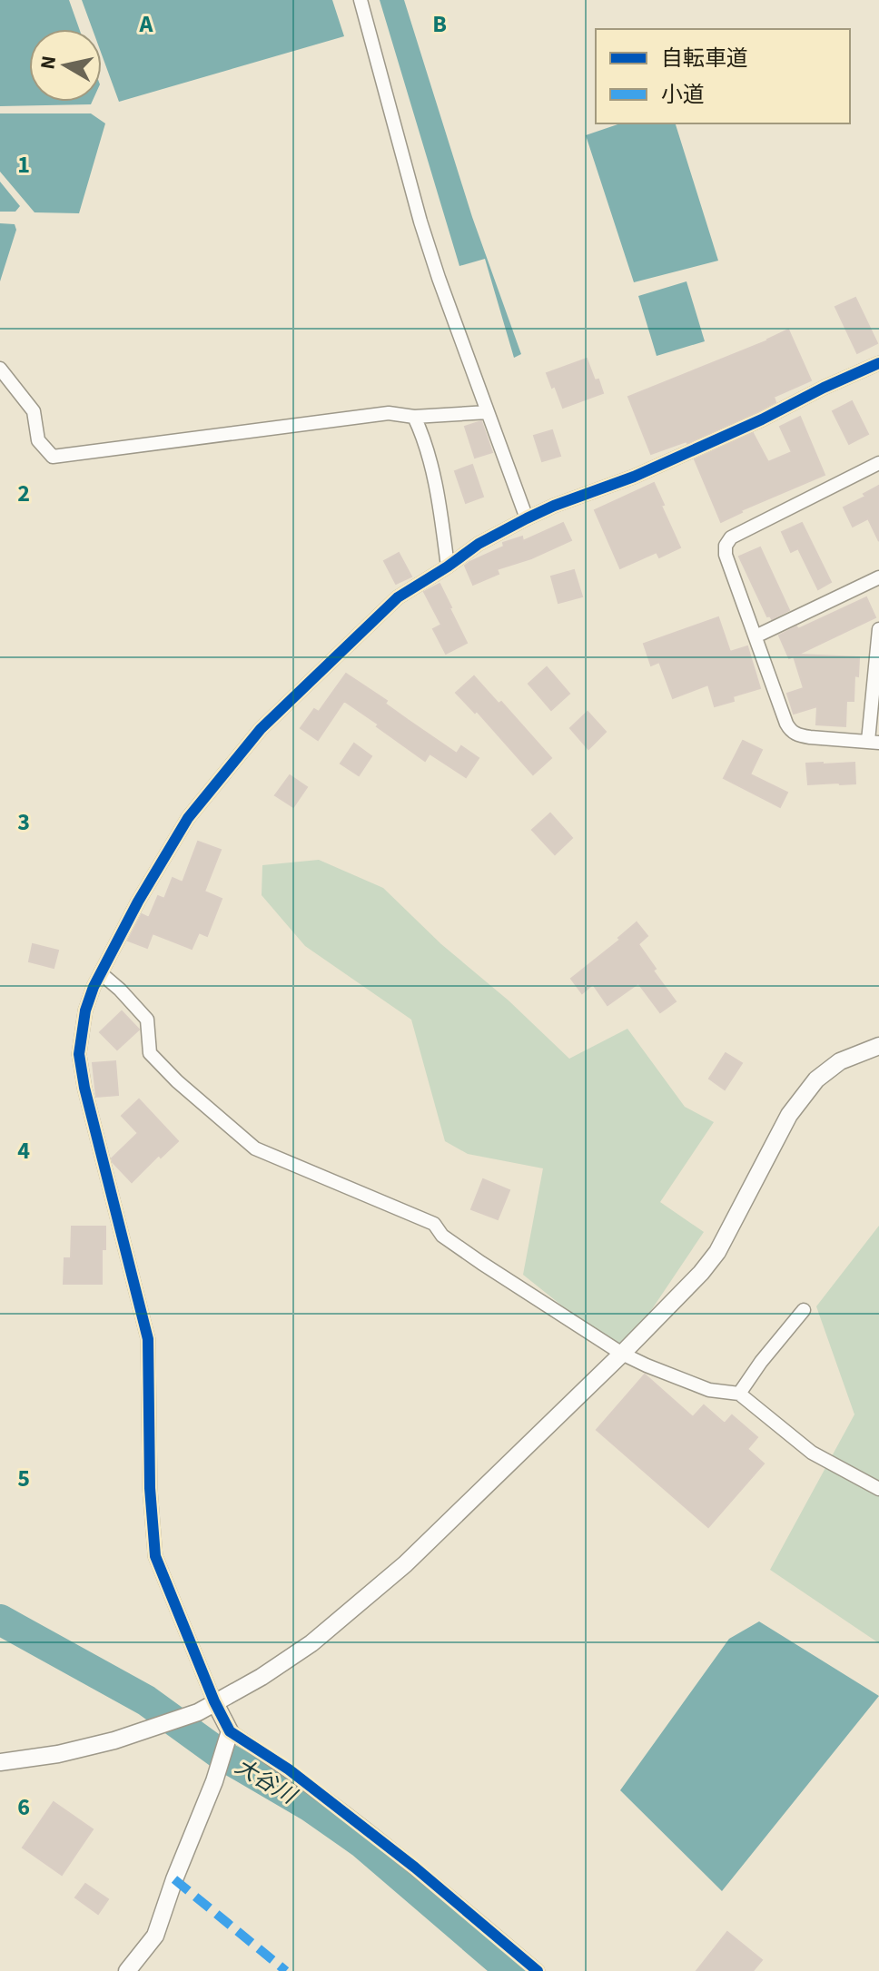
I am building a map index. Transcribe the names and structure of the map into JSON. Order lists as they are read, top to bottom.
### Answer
{
  "water": ["大谷川"],
  "legend": ["自転車道", "小道"],
  "north": "left",
  "grid": {
    "columns": ["A", "B"],
    "rows": [
      "1",
      "2",
      "3",
      "4",
      "5",
      "6"
    ]
  }
}
